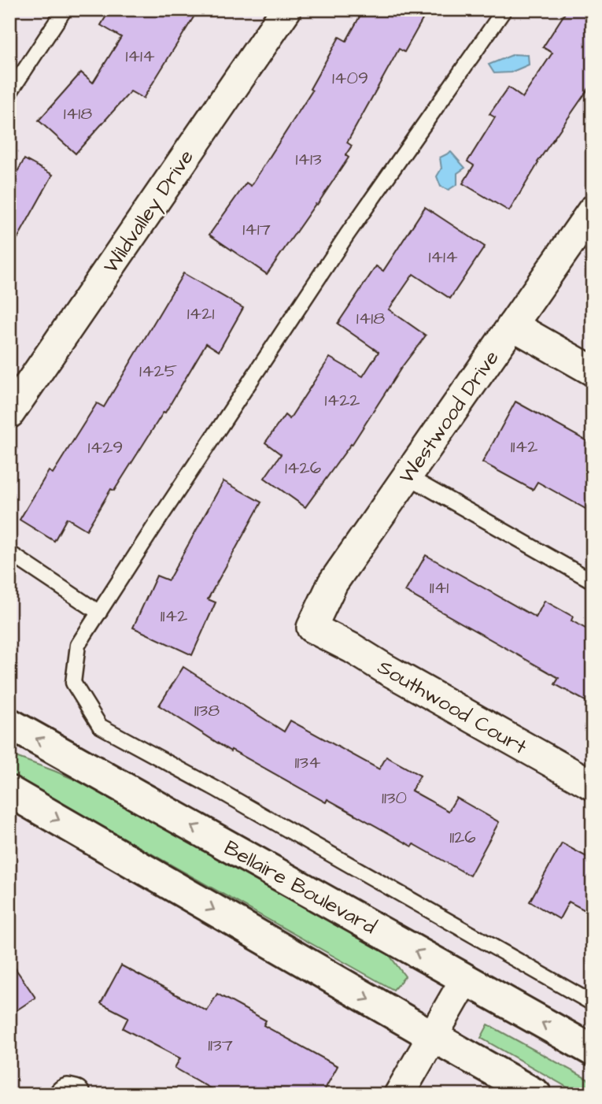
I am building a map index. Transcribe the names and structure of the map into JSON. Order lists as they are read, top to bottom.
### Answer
{
  "streets": {
    "main road": ["Bellaire Boulevard"],
    "street": ["Wildvalley Drive", "Westwood Drive", "Southwood Court"]
  },
  "crossings": [
    ["Westwood Drive", "Southwood Court"]
  ],
  "house_numbers": [
    "1414",
    "1409",
    "1418",
    "1413",
    "1417",
    "1414",
    "1421",
    "1418",
    "1425",
    "1422",
    "1142",
    "1429",
    "1426",
    "1141",
    "1142",
    "1138",
    "1134",
    "1130",
    "1126",
    "1137"
  ]
}
